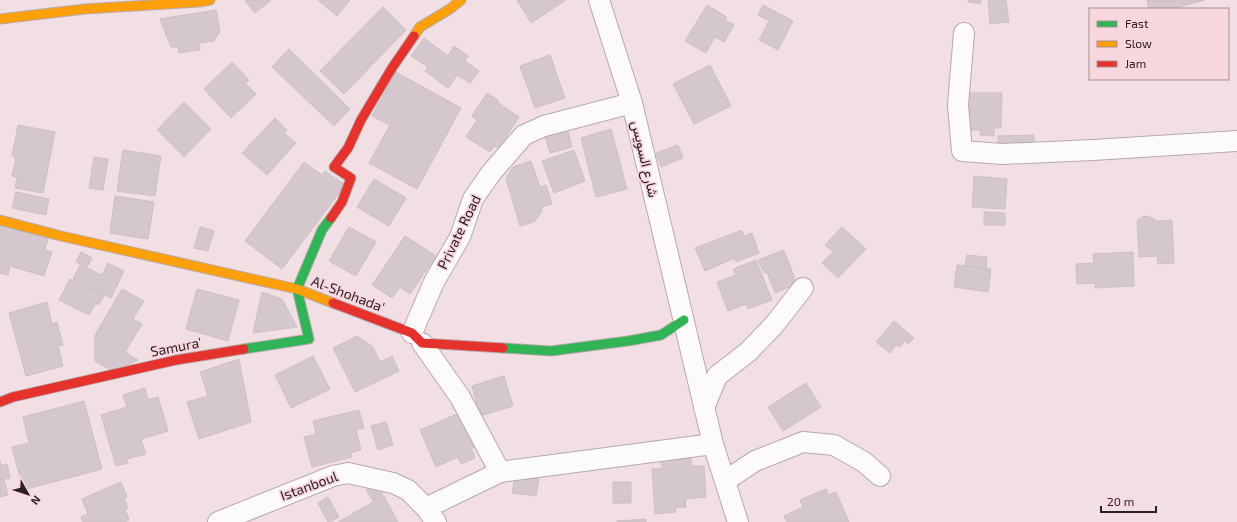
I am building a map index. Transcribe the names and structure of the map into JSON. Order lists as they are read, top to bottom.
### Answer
{
  "streets": {
    "street": [
      "شارع السويس",
      "Private Road",
      "Al-Shohada'",
      "Samura'",
      "Istanboul"
    ]
  },
  "crossings": [
    ["شارع السويس", "Private Road"],
    ["شارع السويس", "Al-Shohada'"],
    ["Private Road", "Al-Shohada'"],
    ["Al-Shohada'", "Samura'"]
  ],
  "legend": ["Fast", "Slow", "Jam"],
  "scale_bar": "20 m",
  "north": "bottom right"
}
